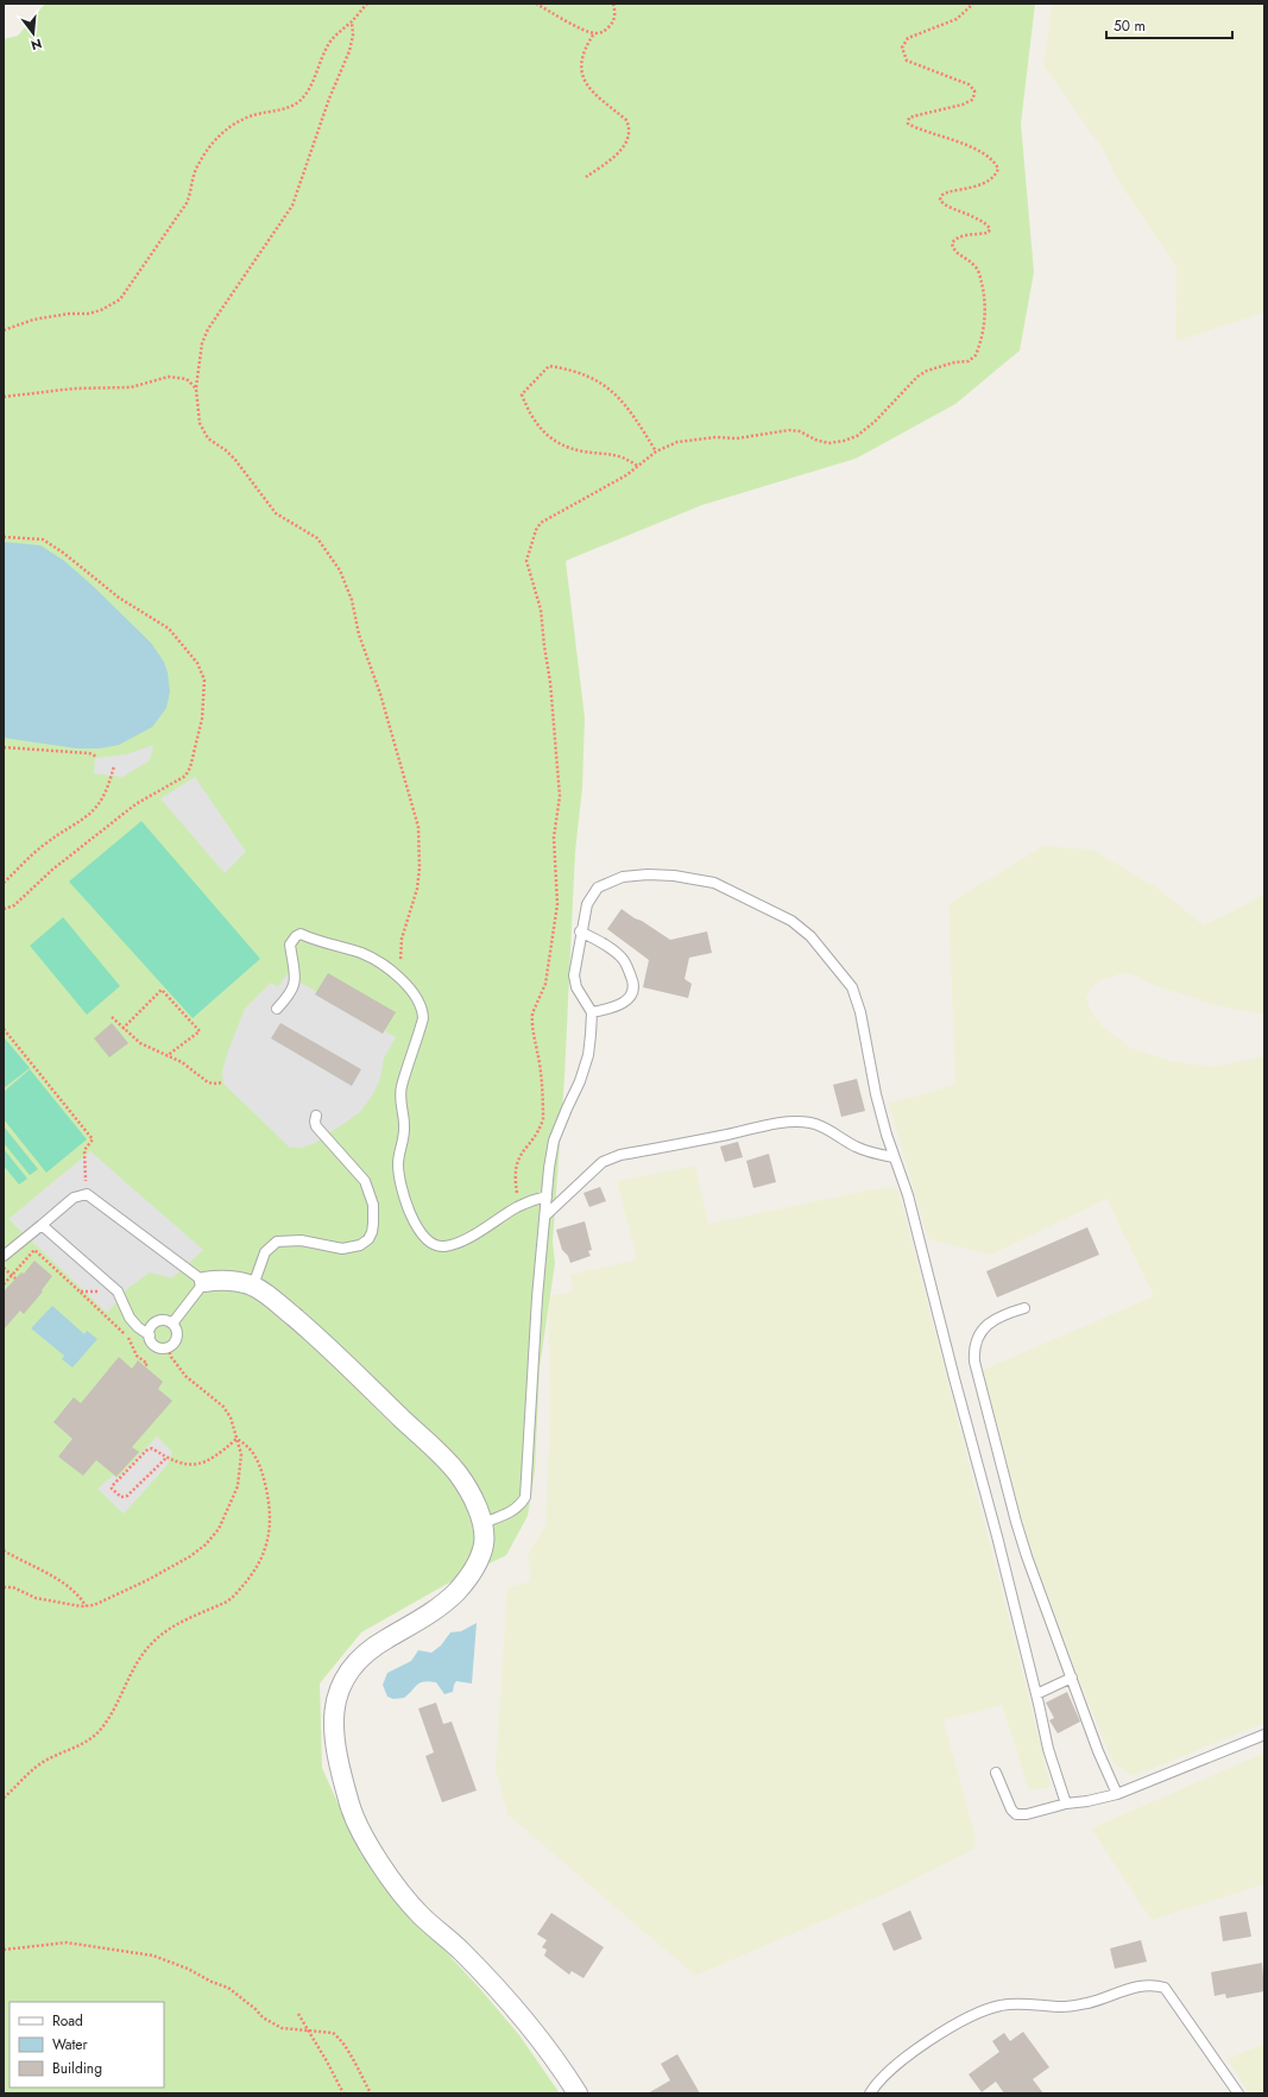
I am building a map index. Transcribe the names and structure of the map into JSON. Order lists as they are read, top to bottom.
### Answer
{
  "legend": ["Road", "Water", "Building"],
  "scale_bar": "50 m",
  "north": "bottom"
}
